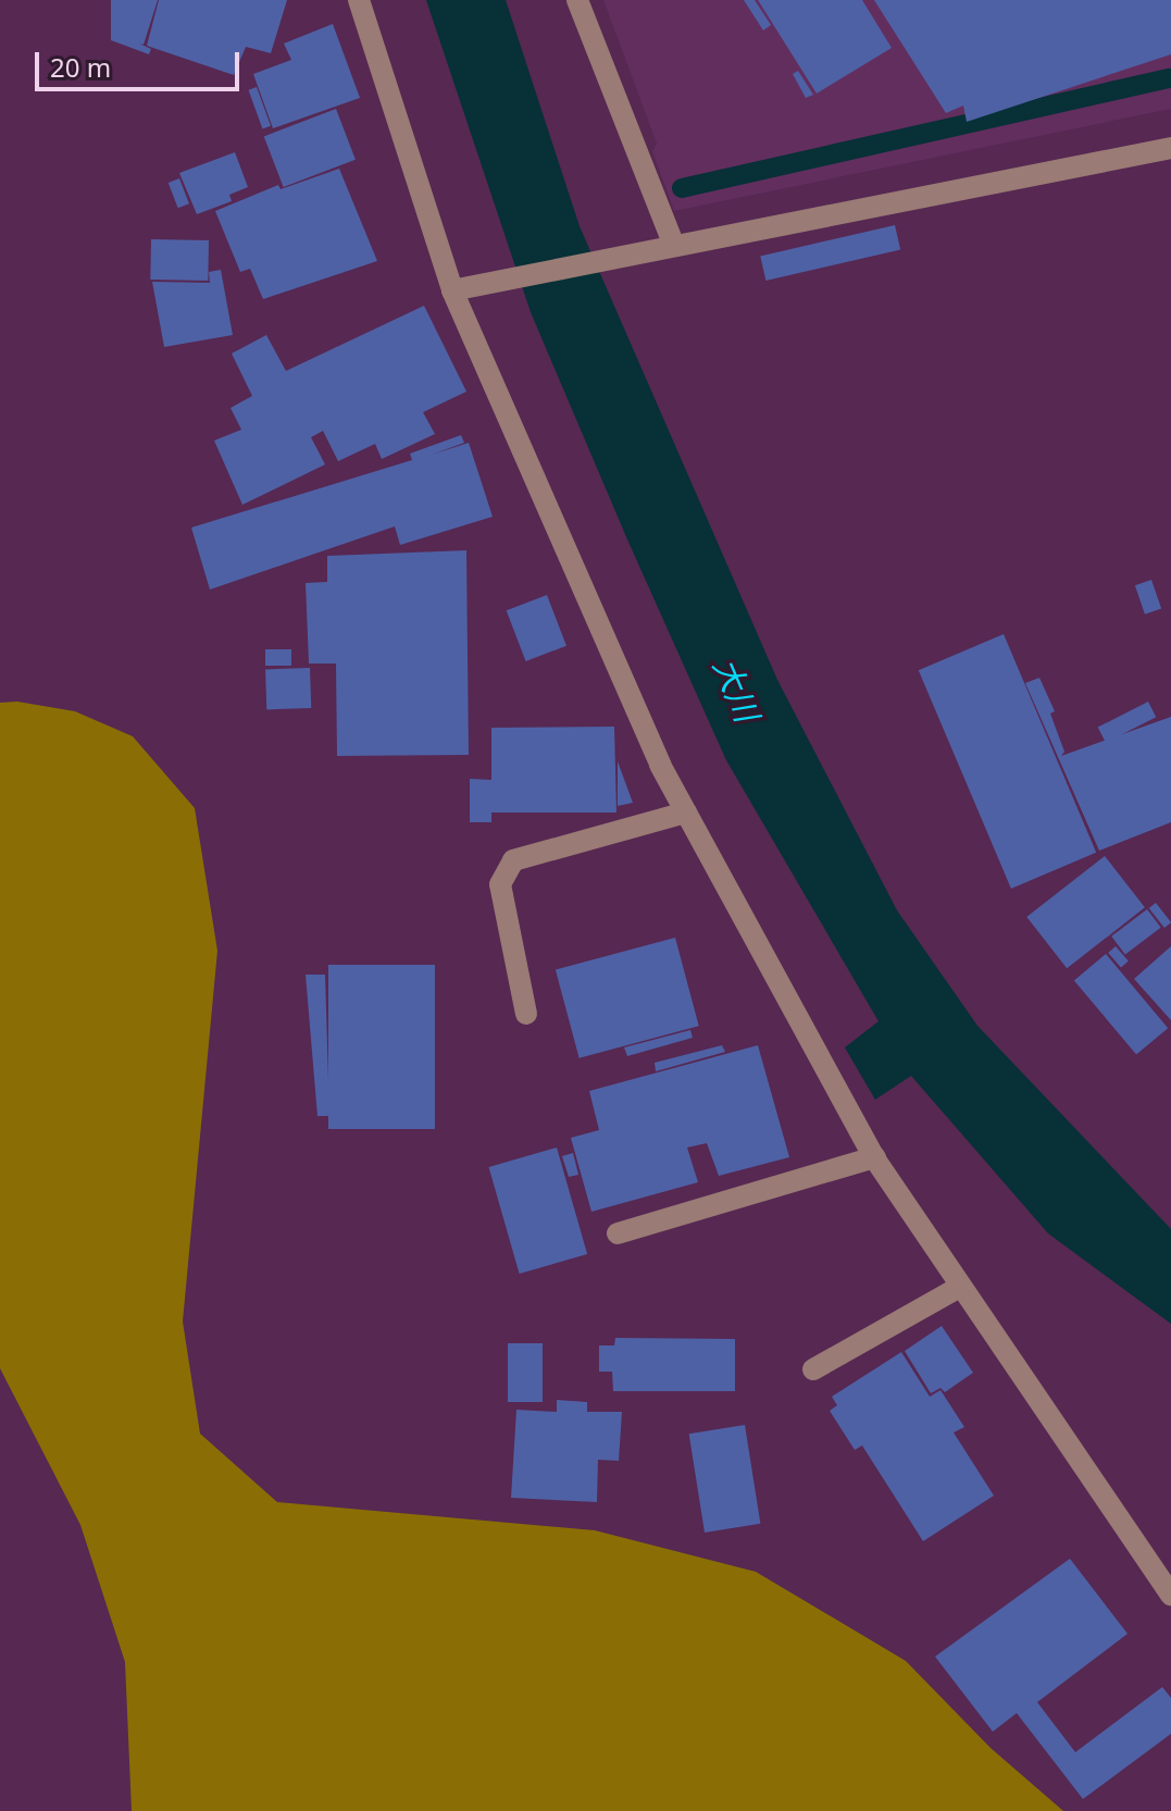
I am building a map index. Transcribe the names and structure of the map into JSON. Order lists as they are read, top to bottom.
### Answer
{
  "water": ["大川"],
  "scale_bar": "20 m"
}
